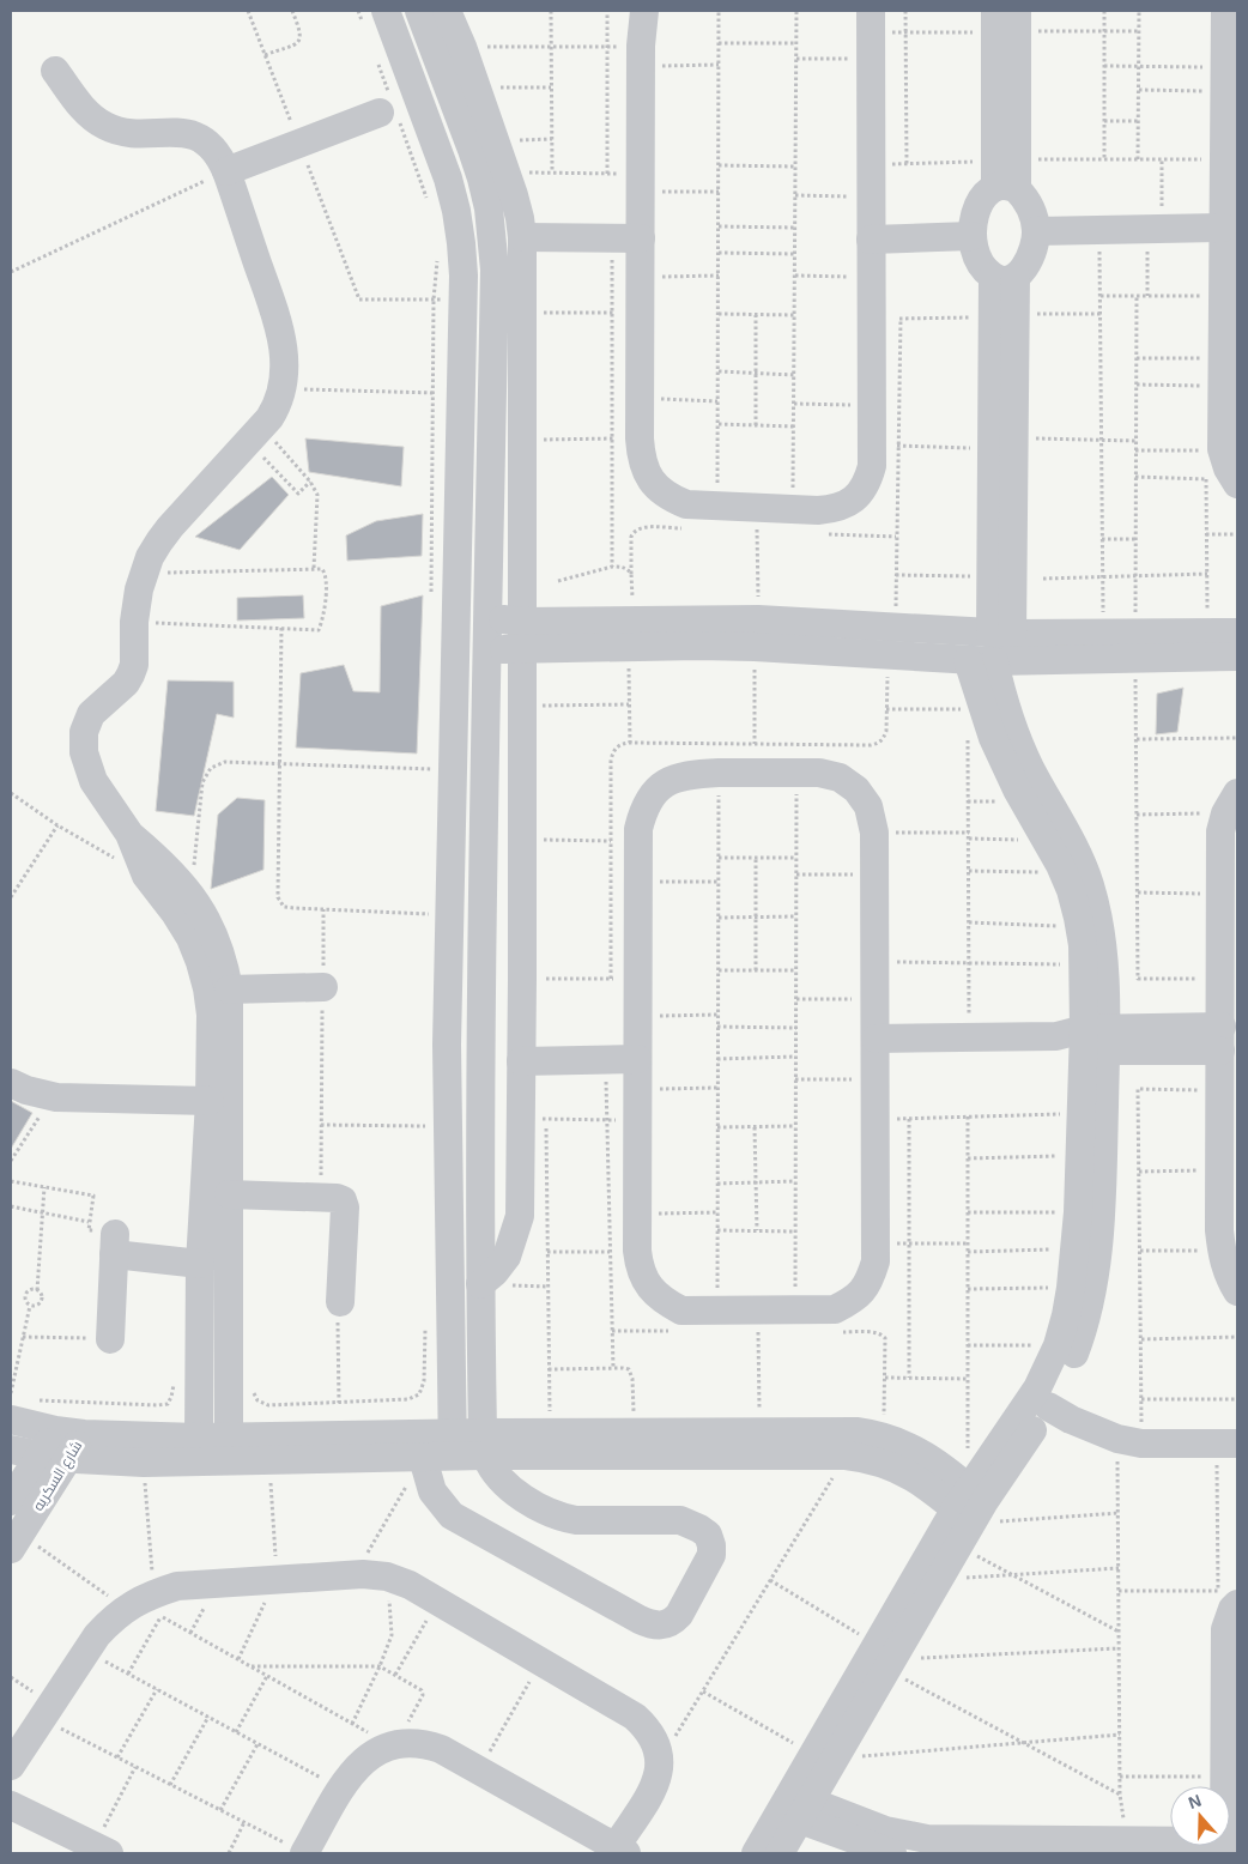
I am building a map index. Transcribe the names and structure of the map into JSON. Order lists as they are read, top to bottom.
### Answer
{
  "streets": {
    "street": ["شارع السكريه"]
  },
  "north": "top"
}
